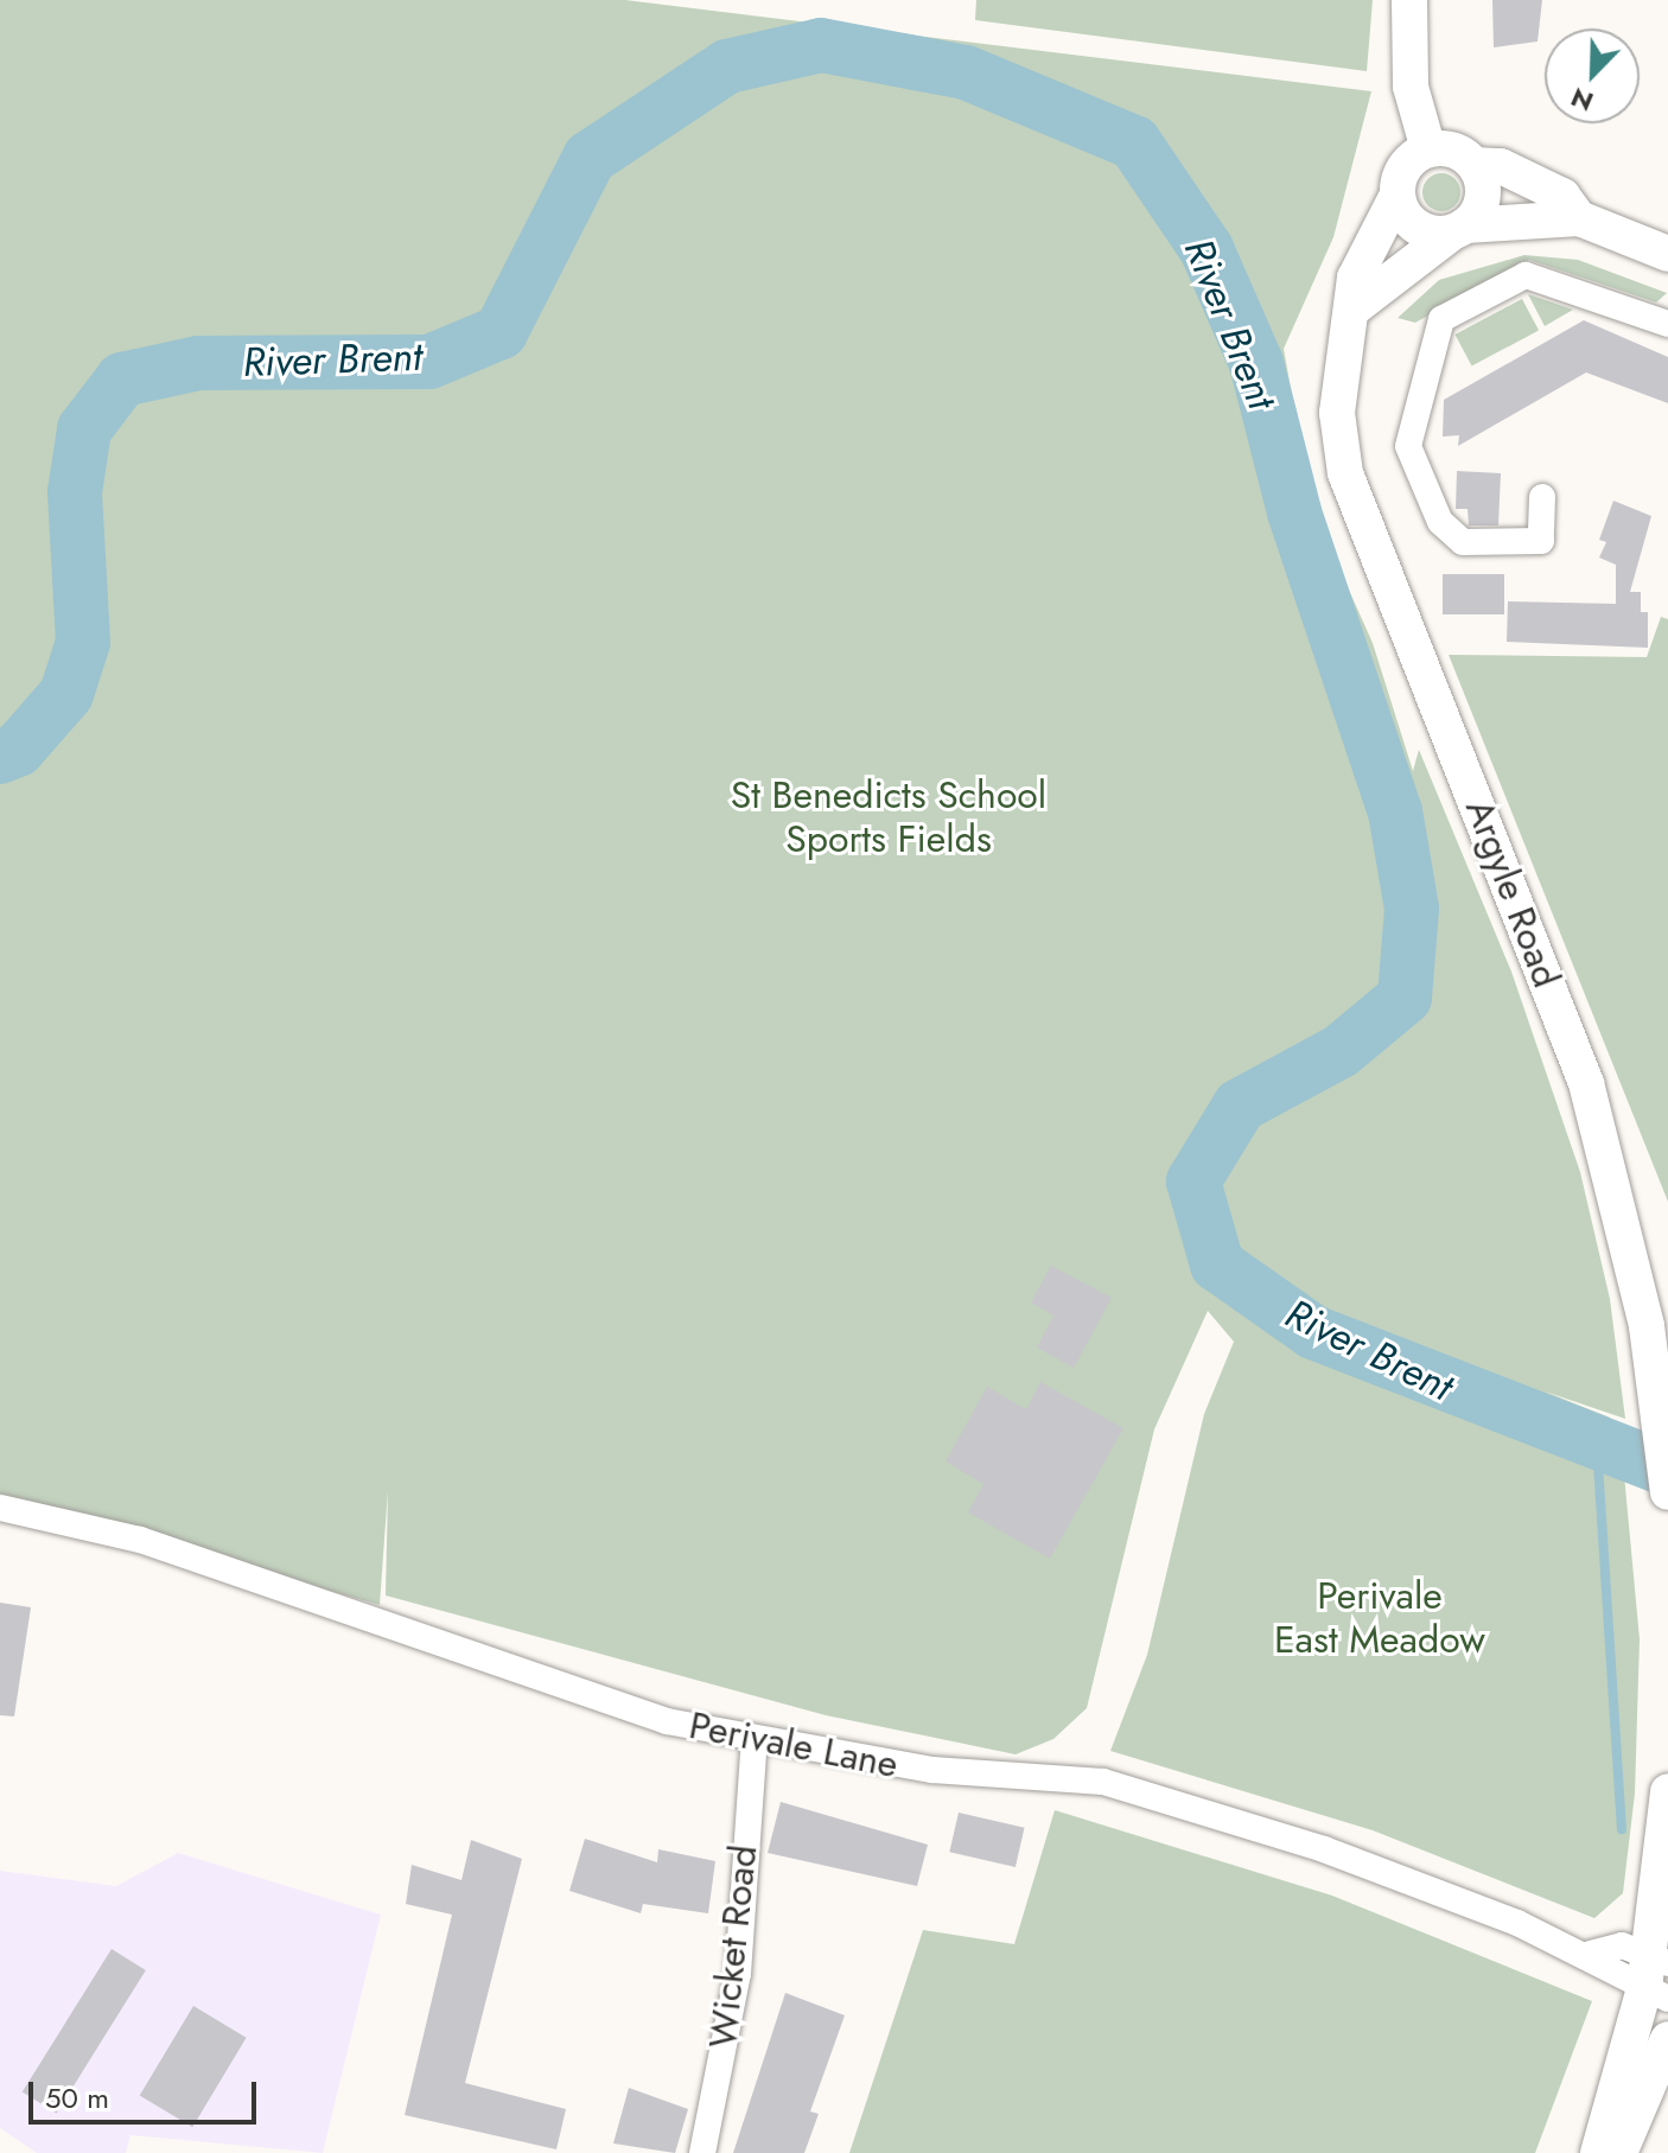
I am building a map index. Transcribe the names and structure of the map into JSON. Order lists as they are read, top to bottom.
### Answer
{
  "streets": {
    "main road": ["Argyle Road"],
    "street": ["Perivale Lane", "Wicket Road"]
  },
  "crossings": [
    ["Perivale Lane", "Wicket Road"]
  ],
  "water": ["River Brent"],
  "parks": ["St Benedicts School Sports Fields", "Perivale East Meadow"],
  "scale_bar": "50 m",
  "north": "bottom left"
}
